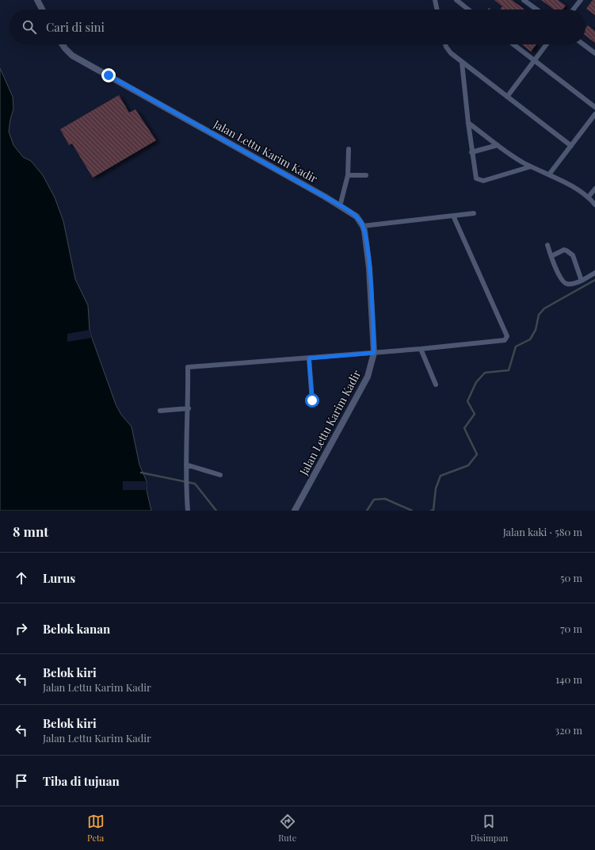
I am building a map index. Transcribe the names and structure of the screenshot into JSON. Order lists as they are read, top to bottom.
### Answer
{
  "streets": {
    "street": ["Jalan Lettu Karim Kadir"]
  },
  "page": {
    "search": "Cari di sini",
    "heading": ["8 mnt", "Jalan kaki · 580 m"],
    "list": [
      ["Lurus", "50 m"],
      ["Belok kanan", "70 m"],
      ["Belok kiri", "Jalan Lettu Karim Kadir", "140 m"],
      ["Belok kiri", "Jalan Lettu Karim Kadir", "320 m"],
      "Tiba di tujuan"
    ],
    "nav": ["Peta", "Rute", "Disimpan"]
  }
}
